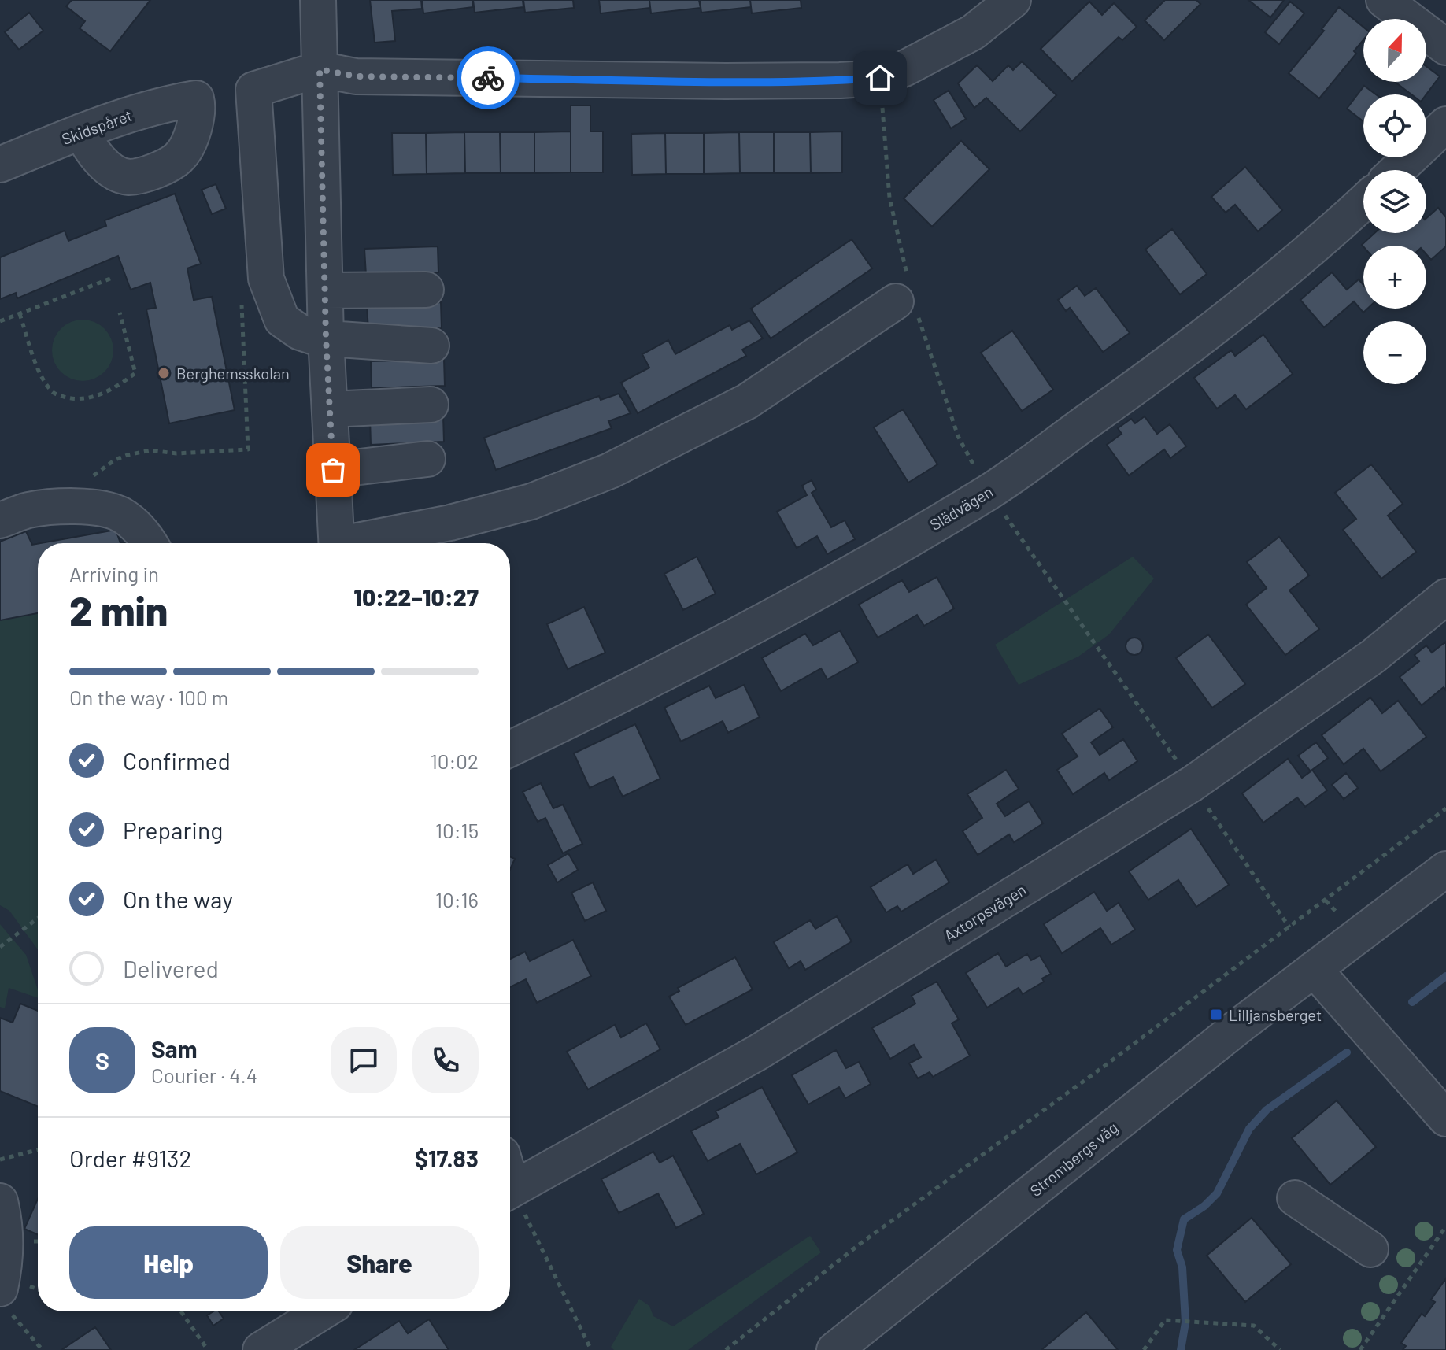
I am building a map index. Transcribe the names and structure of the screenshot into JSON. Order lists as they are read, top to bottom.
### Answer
{
  "streets": {
    "street": [
      "Skidspåret",
      "Slädvägen",
      "Axtorpsvägen",
      "Strombergs väg"
    ]
  },
  "places": {
    "other": ["Berghemsskolan"],
    "transit": ["Lilljansberget"]
  },
  "north": "top",
  "page": {
    "map_buttons": ["+", "−"],
    "heading": ["2 min", "Arriving in", "10:22–10:27"],
    "panel": [
      "Sam",
      "Courier · 4.4",
      "Order #9132",
      "$17.83"
    ],
    "bar": "On the way · 100 m",
    "list": [
      ["Confirmed", "10:02"],
      ["Preparing", "10:15"],
      ["On the way", "10:16"],
      "Delivered"
    ],
    "round": "S",
    "buttons": ["Help", "Share"]
  }
}
